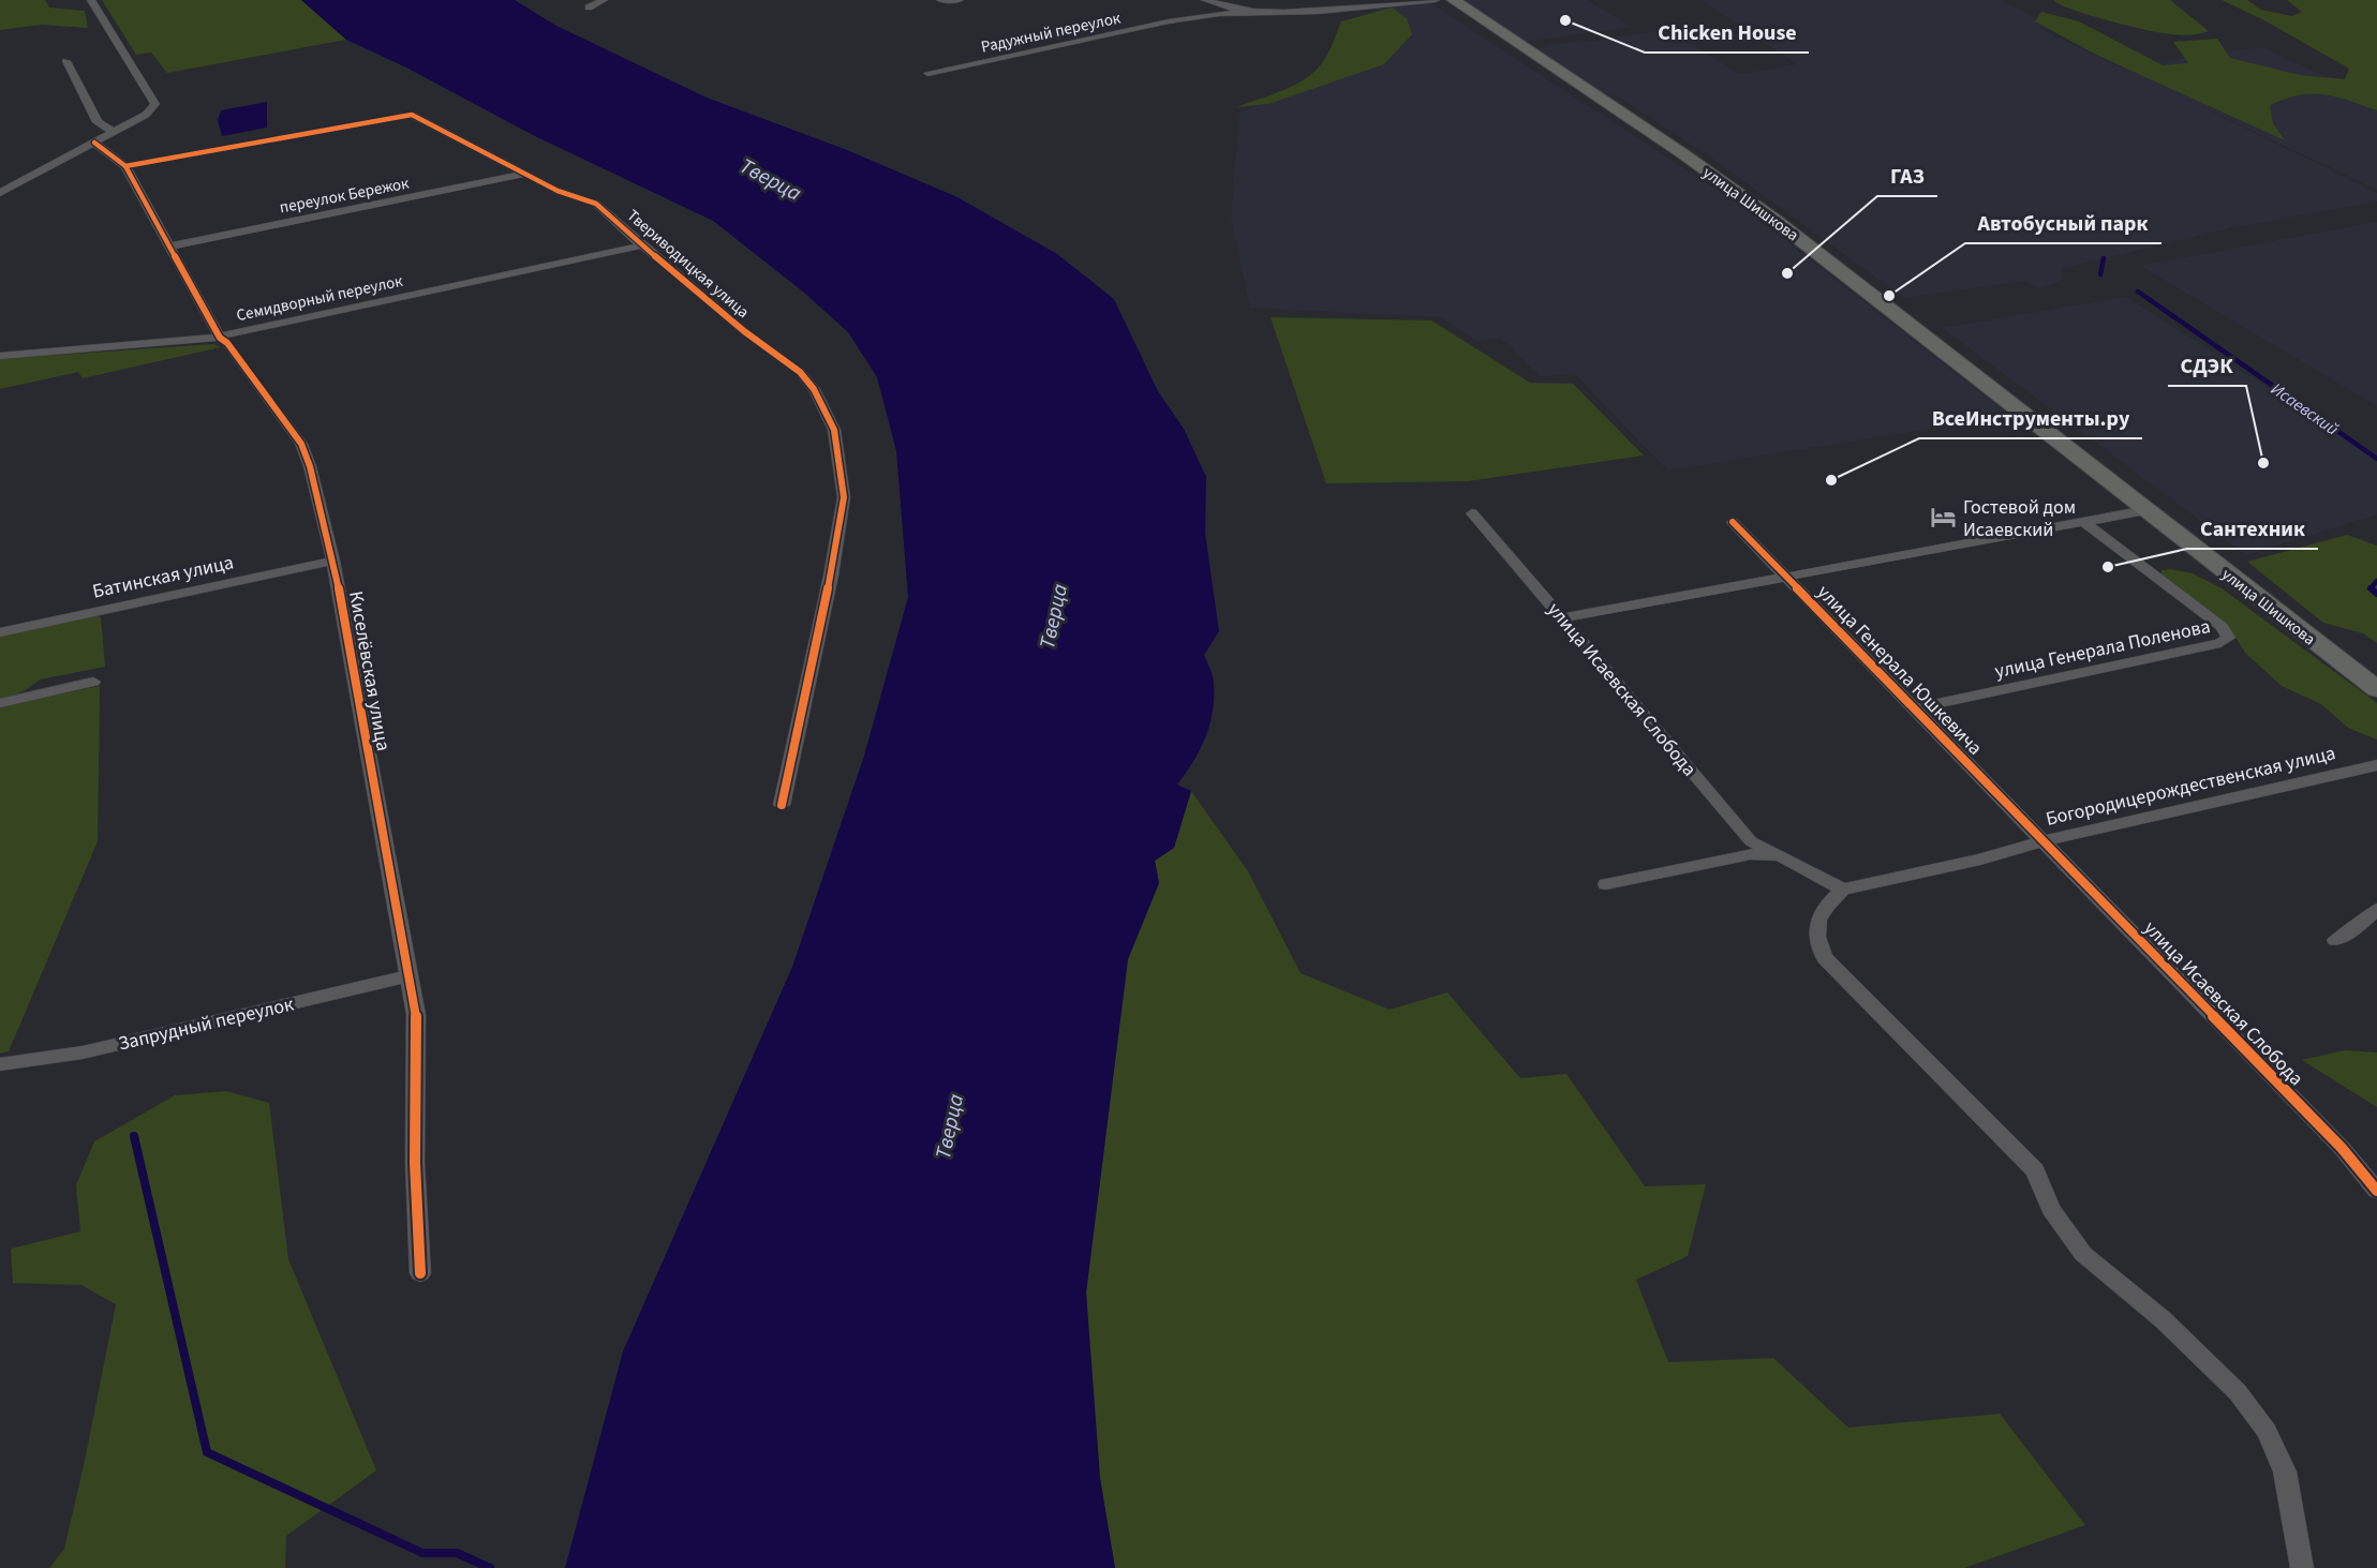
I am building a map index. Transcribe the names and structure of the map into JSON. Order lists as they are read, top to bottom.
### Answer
{
  "streets": {
    "main road": ["улица Шишкова"],
    "street": [
      "Радужный переулок",
      "переулок Бережок",
      "Твериводицкая улица",
      "Семидворный переулок",
      "Батинская улица",
      "улица Генерала Поленова",
      "улица Генерала Юшкевича",
      "Киселёвская улица",
      "улица Исаевская Слобода",
      "Богородицерождественская улица",
      "Запрудный переулок"
    ]
  },
  "crossings": [
    ["переулок Бережок", "Твериводицкая улица"],
    ["переулок Бережок", "Киселёвская улица"],
    ["Твериводицкая улица", "Семидворный переулок"],
    ["Твериводицкая улица", "Киселёвская улица"],
    ["Семидворный переулок", "Киселёвская улица"],
    ["Батинская улица", "Киселёвская улица"],
    ["улица Генерала Поленова", "улица Генерала Юшкевича"],
    ["улица Генерала Юшкевича", "улица Исаевская Слобода"],
    ["улица Генерала Юшкевича", "Богородицерождественская улица"],
    ["Киселёвская улица", "Запрудный переулок"],
    ["улица Исаевская Слобода", "Богородицерождественская улица"]
  ],
  "water": ["Тверца", "Исаевский"],
  "places": {
    "other": [
      "Chicken House",
      "ГАЗ",
      "Автобусный парк",
      "СДЭК",
      "ВсеИнструменты.ру",
      "Сантехник"
    ],
    "hotel": ["Гостевой дом Исаевский"]
  }
}
